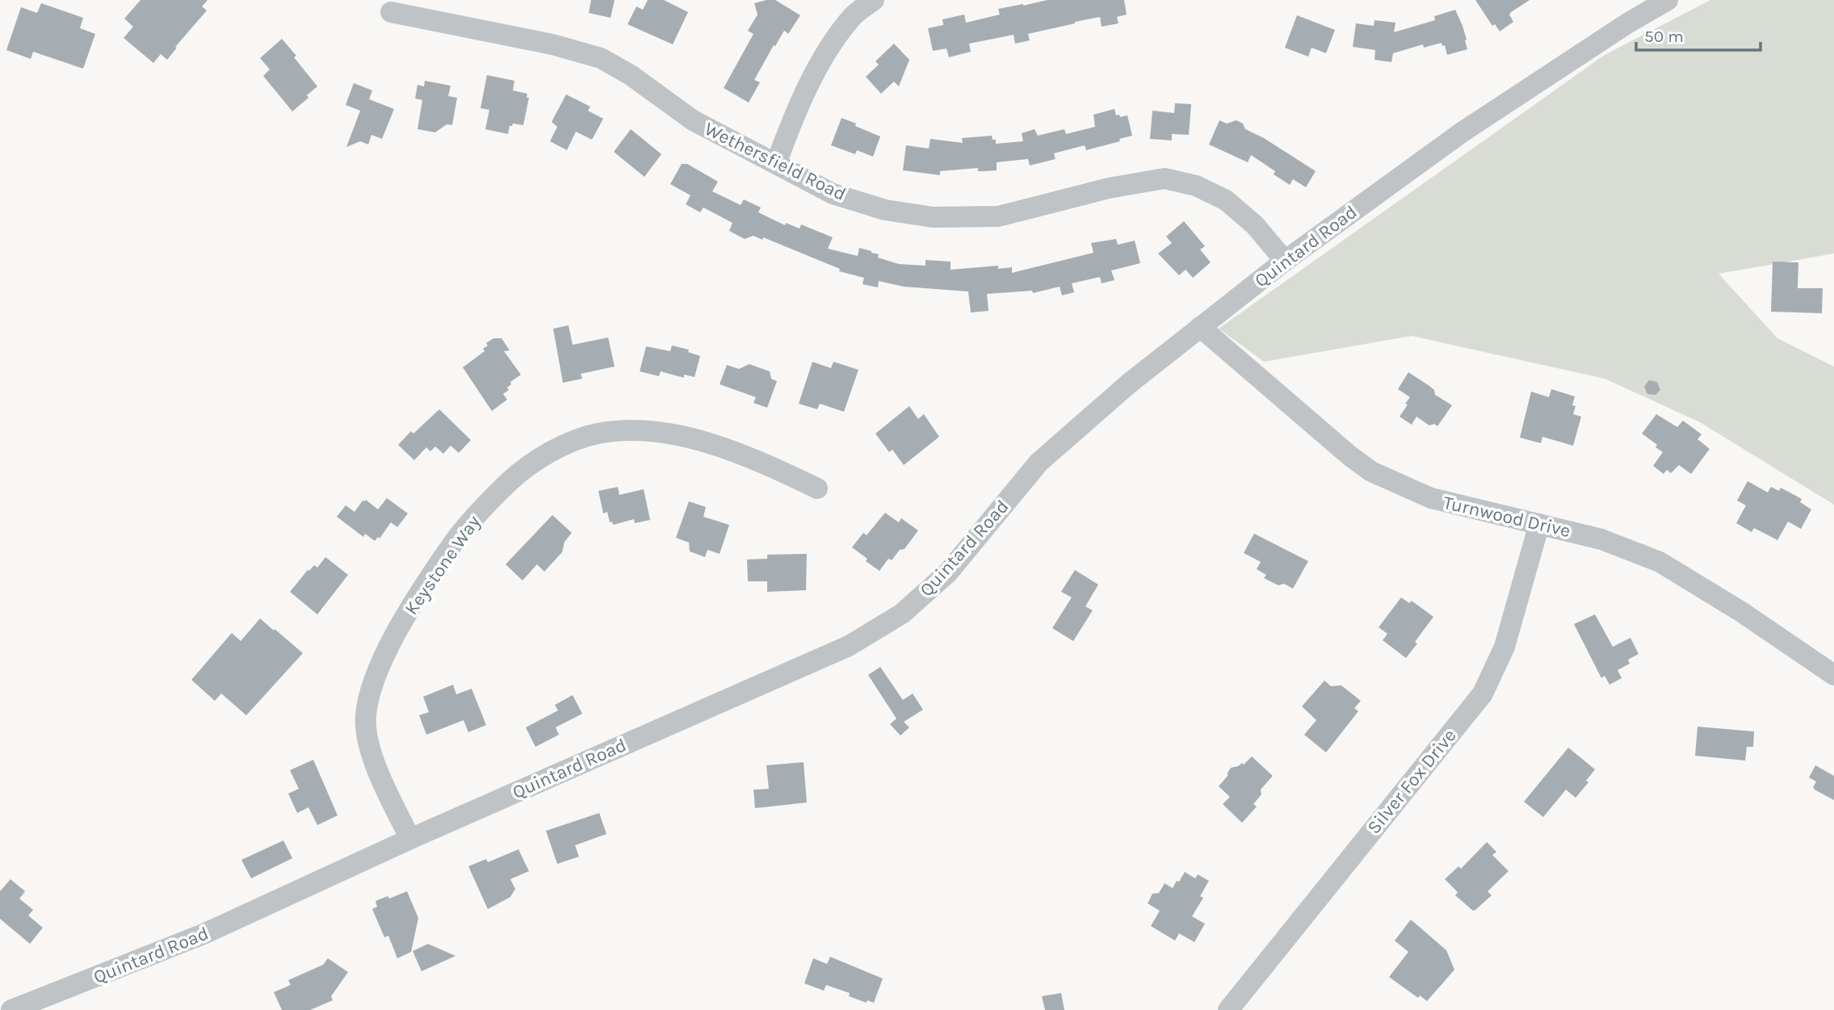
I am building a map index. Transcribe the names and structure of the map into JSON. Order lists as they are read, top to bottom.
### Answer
{
  "streets": {
    "street": [
      "Wethersfield Road",
      "Quintard Road",
      "Turnwood Drive",
      "Keystone Way",
      "Silver Fox Drive"
    ]
  },
  "crossings": [
    ["Wethersfield Road", "Quintard Road"],
    ["Quintard Road", "Turnwood Drive"],
    ["Quintard Road", "Keystone Way"],
    ["Turnwood Drive", "Silver Fox Drive"]
  ],
  "scale_bar": "50 m"
}
